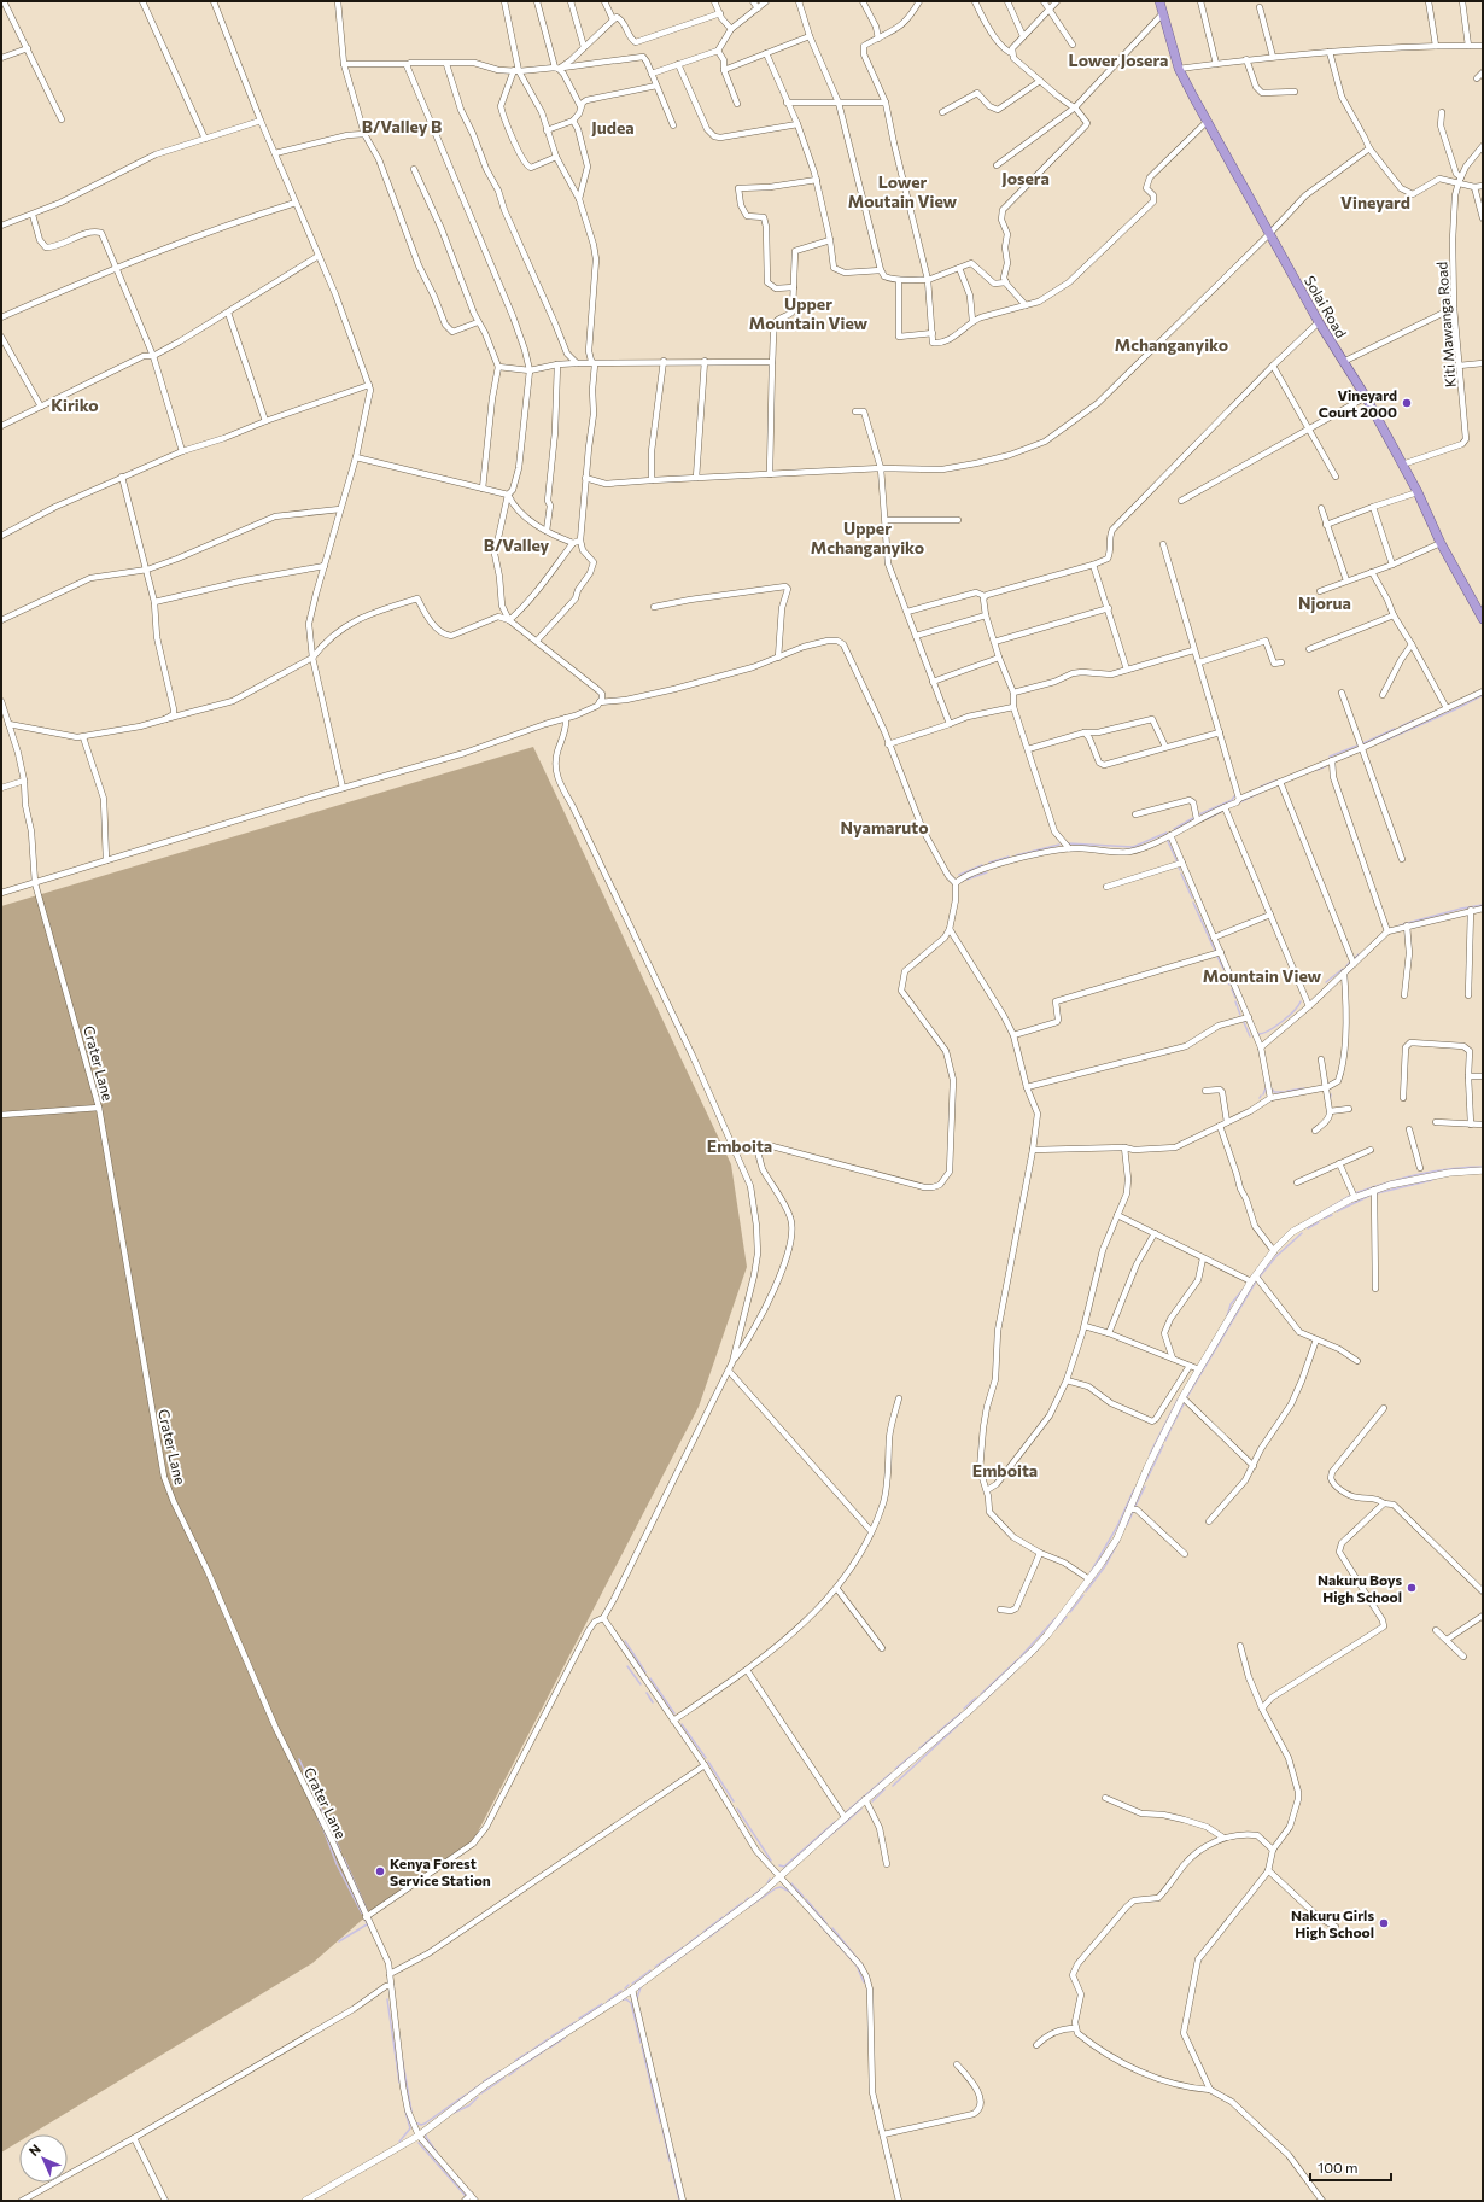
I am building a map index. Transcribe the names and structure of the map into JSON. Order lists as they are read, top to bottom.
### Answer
{
  "streets": {
    "highway": ["Solai Road"],
    "street": ["Kiti Mawanga Road", "Crater Lane"]
  },
  "crossings": [
    ["Solai Road", "Kiti Mawanga Road"]
  ],
  "districts": [
    "Lower Josera",
    "B/Valley B",
    "Judea",
    "Josera",
    "Lower Moutain View",
    "Vineyard",
    "Upper Mountain View",
    "Mchanganyiko",
    "Kiriko",
    "Upper Mchanganyiko",
    "B/Valley",
    "Njorua",
    "Nyamaruto",
    "Mountain View",
    "Emboita",
    "Emboita"
  ],
  "places": [
    "Vineyard Court 2000",
    "Nakuru Boys High School",
    "Kenya Forest Service Station",
    "Nakuru Girls High School"
  ],
  "scale_bar": "100 m",
  "north": "top left"
}
